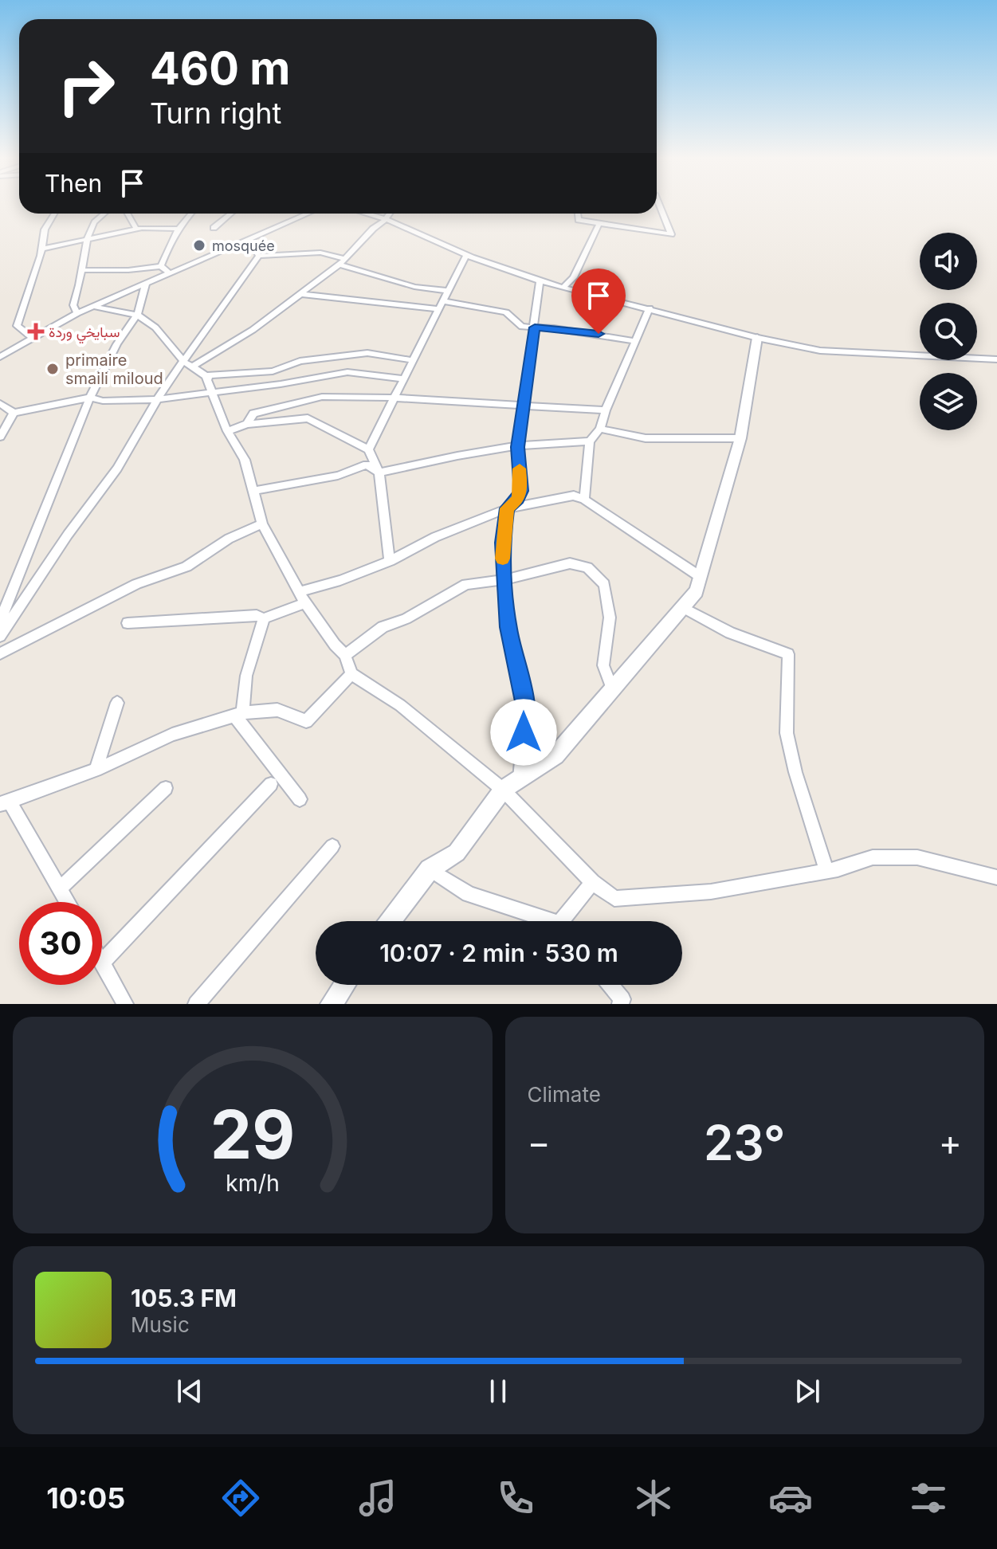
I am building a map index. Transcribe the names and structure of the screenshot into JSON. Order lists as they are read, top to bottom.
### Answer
{
  "places": {
    "other": ["mosquée", "primaire smaili miloud"],
    "health": ["سبايخي وردة"]
  },
  "page": {
    "turn": ["460 m", "Turn right"],
    "then": "Then",
    "limit": "30",
    "trip": "10:07 · 2 min · 530 m",
    "tile": "Climate",
    "heat": ["−", "23°", "+"],
    "song": ["105.3 FM", "Music"],
    "tabs": "10:05",
    "gauge": ["29", "km/h"]
  }
}
